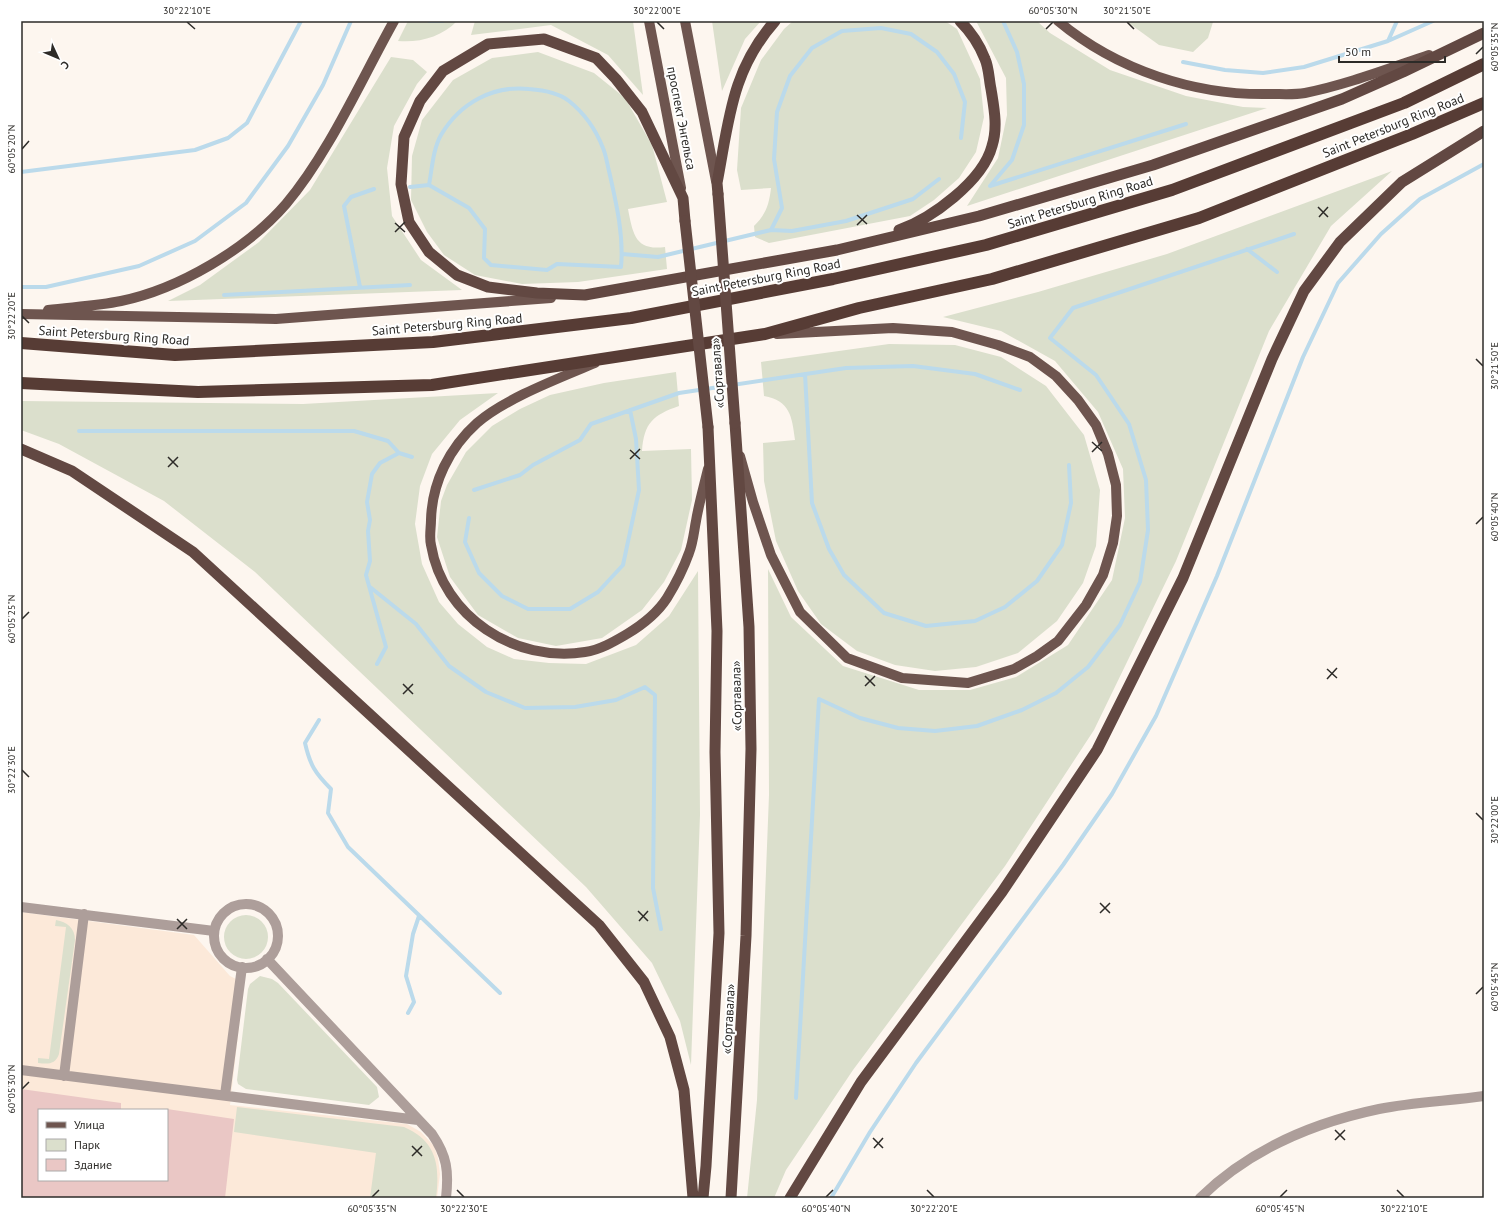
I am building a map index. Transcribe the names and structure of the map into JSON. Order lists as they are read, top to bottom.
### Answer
{
  "streets": {
    "highway": ["проспект Энгельса", "Saint Petersburg Ring Road", "«Сортавала»"]
  },
  "crossings": [
    ["проспект Энгельса", "«Сортавала»"]
  ],
  "legend": ["Улица", "Парк", "Здание"],
  "scale_bar": "50 m",
  "north": "bottom right",
  "coordinates": [
    "30°22'10\"E",
    "30°22'00\"E",
    "60°05'30\"N",
    "30°21'50\"E",
    "60°05'35\"N",
    "60°05'20\"N",
    "30°22'20\"E",
    "60°05'40\"N",
    "60°05'25\"N",
    "30°22'30\"E",
    "60°05'45\"N"
  ]
}
